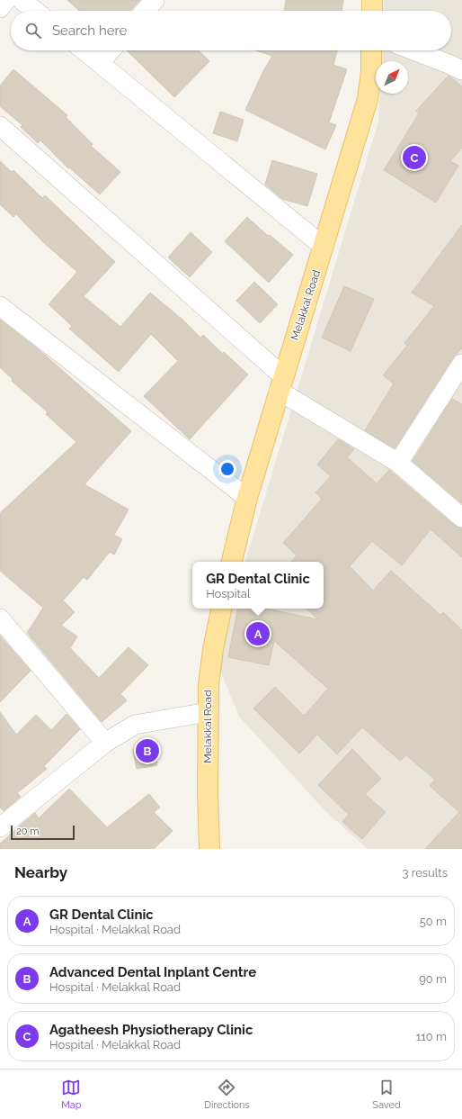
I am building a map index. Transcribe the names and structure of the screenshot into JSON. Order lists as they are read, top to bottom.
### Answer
{
  "streets": {
    "main road": ["Melakkal Road"]
  },
  "scale_bar": "20 m",
  "north": "top right",
  "page": {
    "search": "Search here",
    "pins": ["C", "A", "B"],
    "popup": ["GR Dental Clinic", "Hospital"],
    "scale": "20 m",
    "heading": ["Nearby", "3 results"],
    "list": [
      {
        "mark": "A",
        "name": "GR Dental Clinic",
        "note": "Hospital · Melakkal Road",
        "value": "50 m"
      },
      {
        "mark": "B",
        "name": "Advanced Dental Inplant Centre",
        "note": "Hospital · Melakkal Road",
        "value": "90 m"
      },
      {
        "mark": "C",
        "name": "Agatheesh Physiotherapy Clinic",
        "note": "Hospital · Melakkal Road",
        "value": "110 m"
      }
    ],
    "nav": ["Map", "Directions", "Saved"]
  }
}
